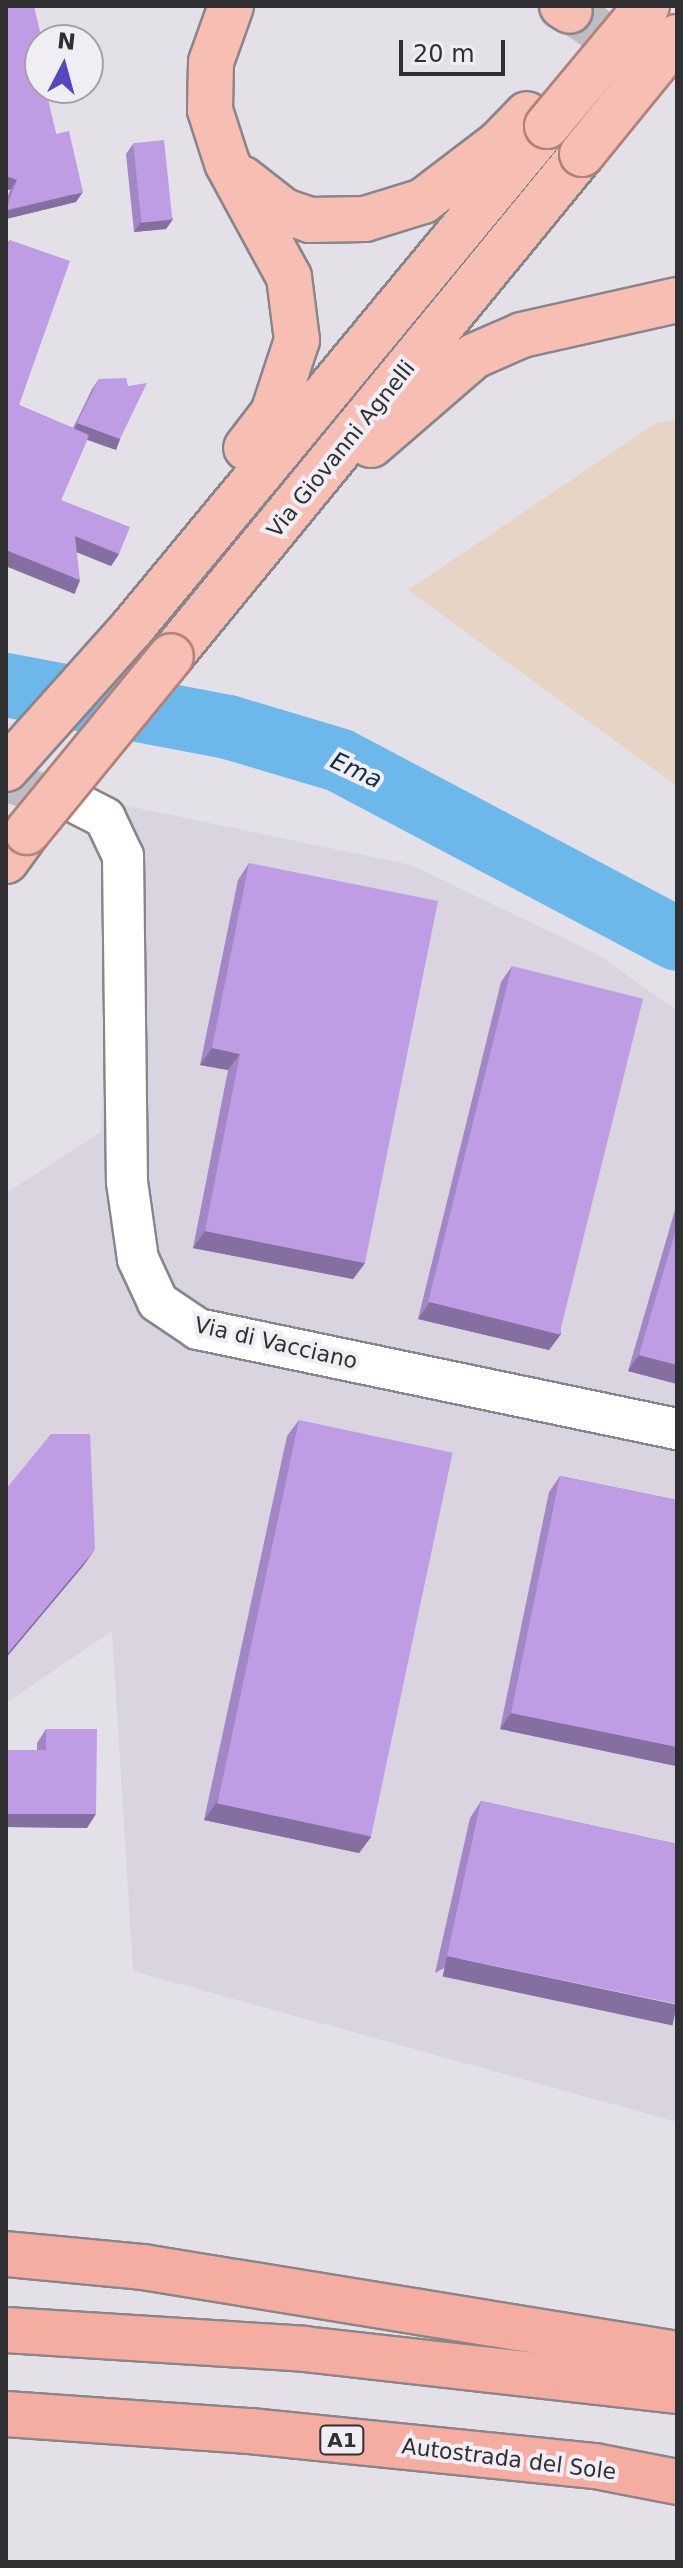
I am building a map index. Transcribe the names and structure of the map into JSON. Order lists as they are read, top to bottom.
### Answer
{
  "streets": {
    "highway": ["Via Giovanni Agnelli", "A1", "Autostrada del Sole"],
    "street": ["Via di Vacciano"]
  },
  "water": ["Ema"],
  "scale_bar": "20 m",
  "north": "top"
}
